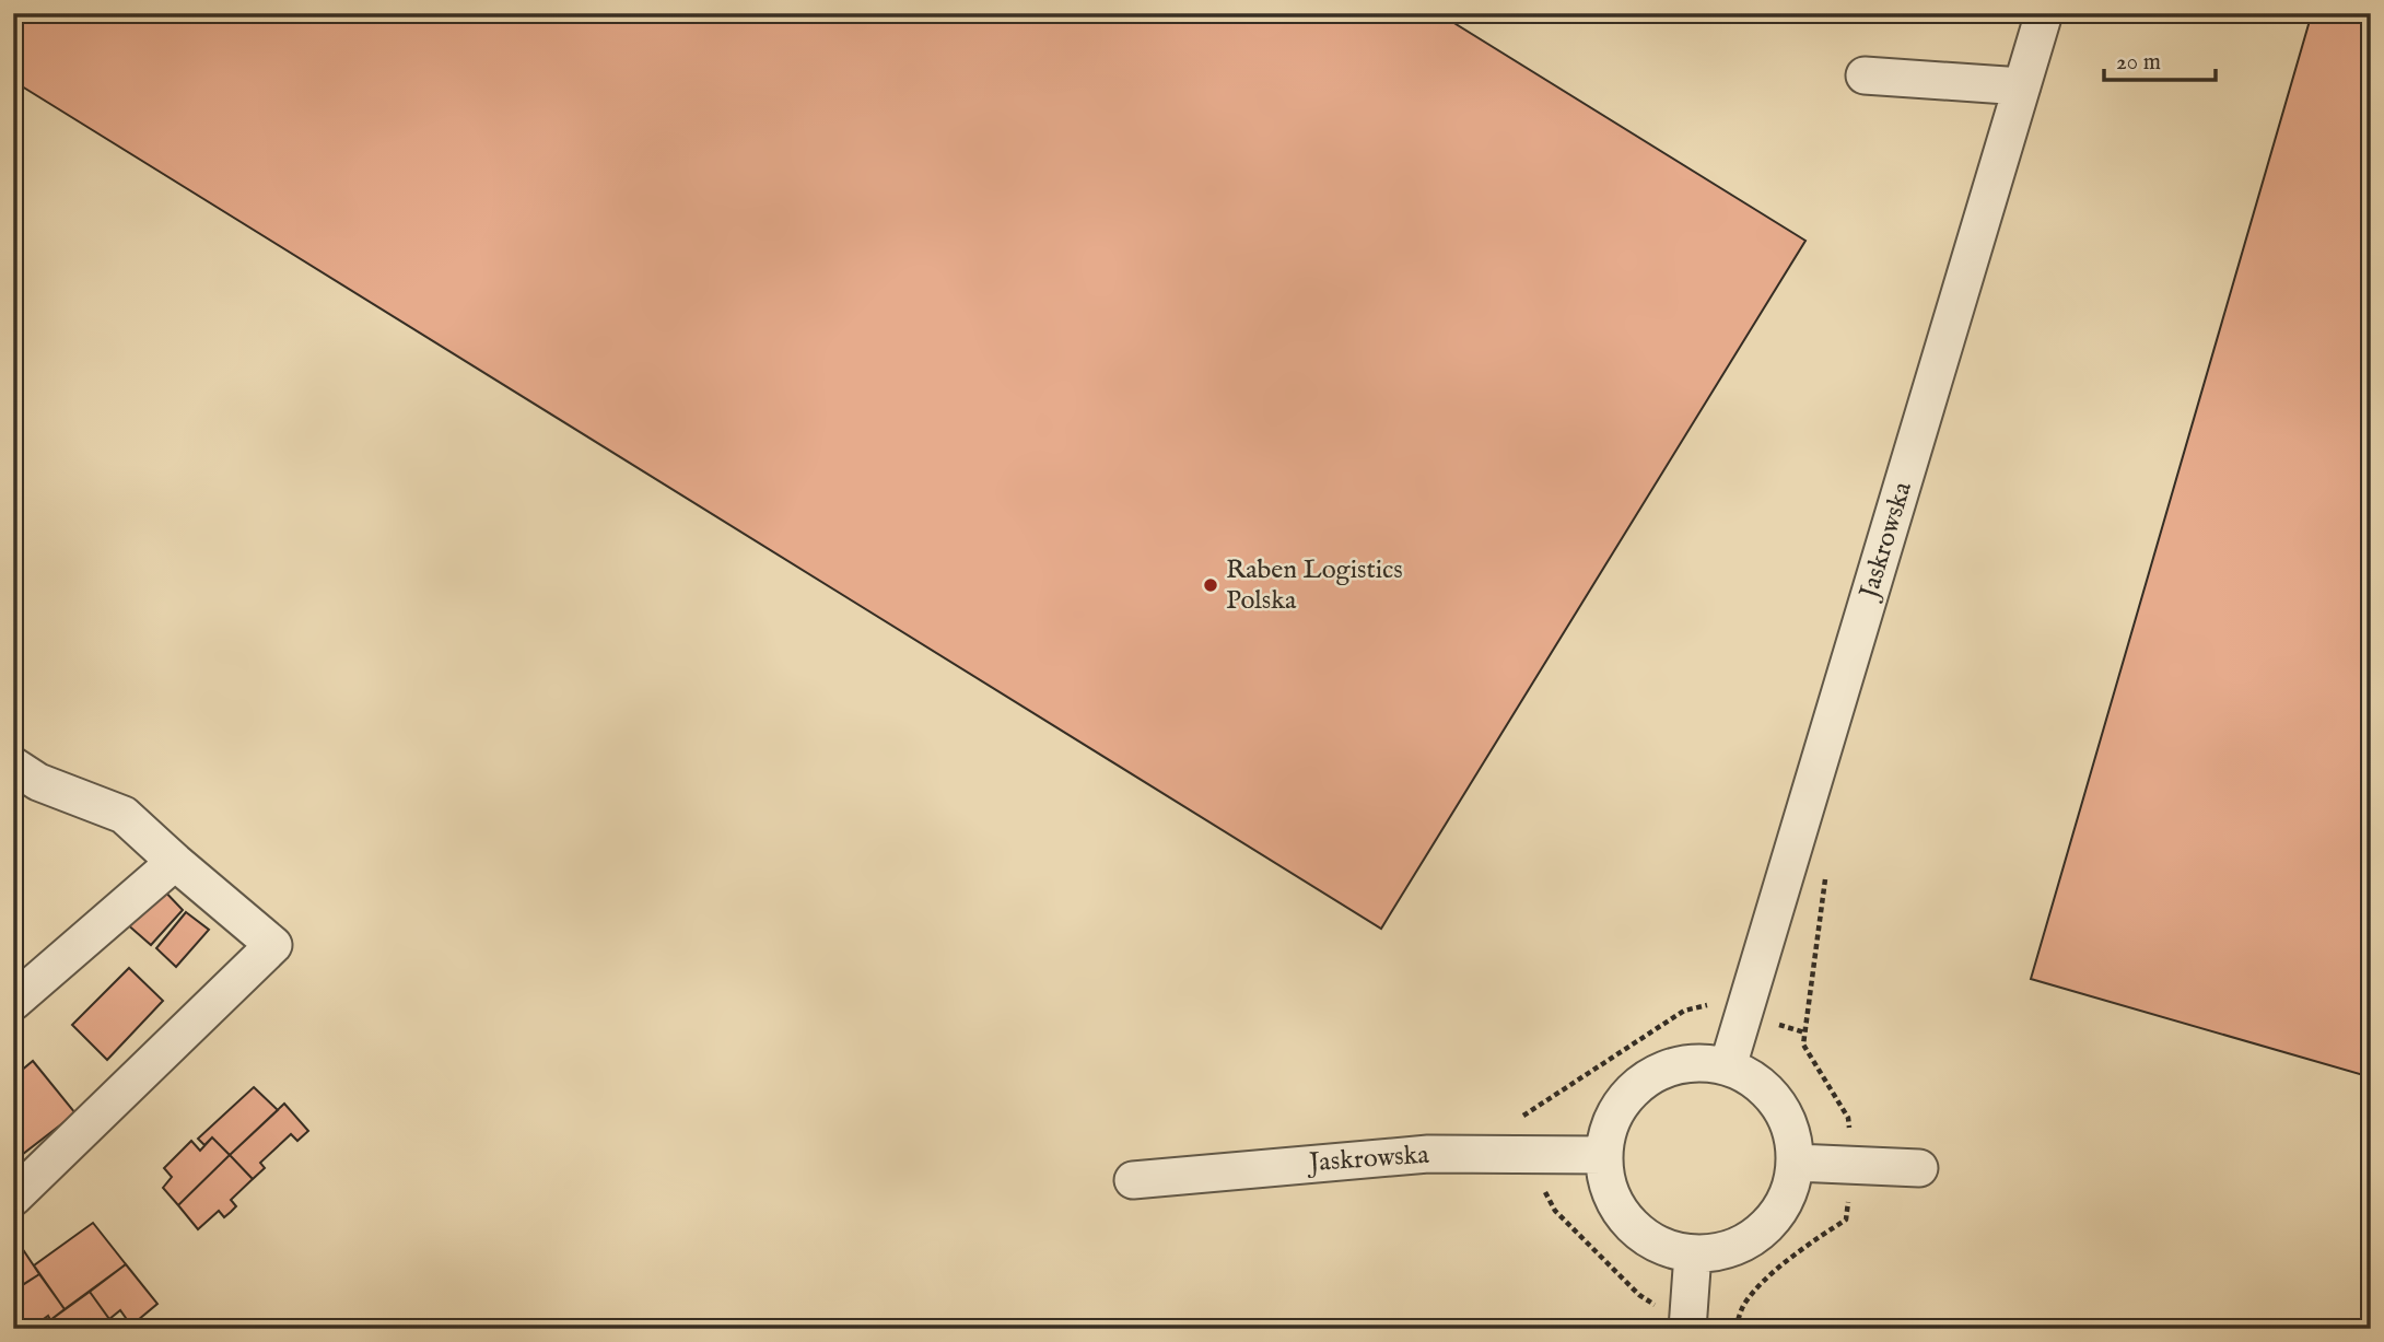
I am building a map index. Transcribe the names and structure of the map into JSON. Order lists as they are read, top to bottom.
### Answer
{
  "streets": {
    "street": ["Jaskrowska"]
  },
  "places": ["Raben Logistics Polska"],
  "scale_bar": "20 m"
}
